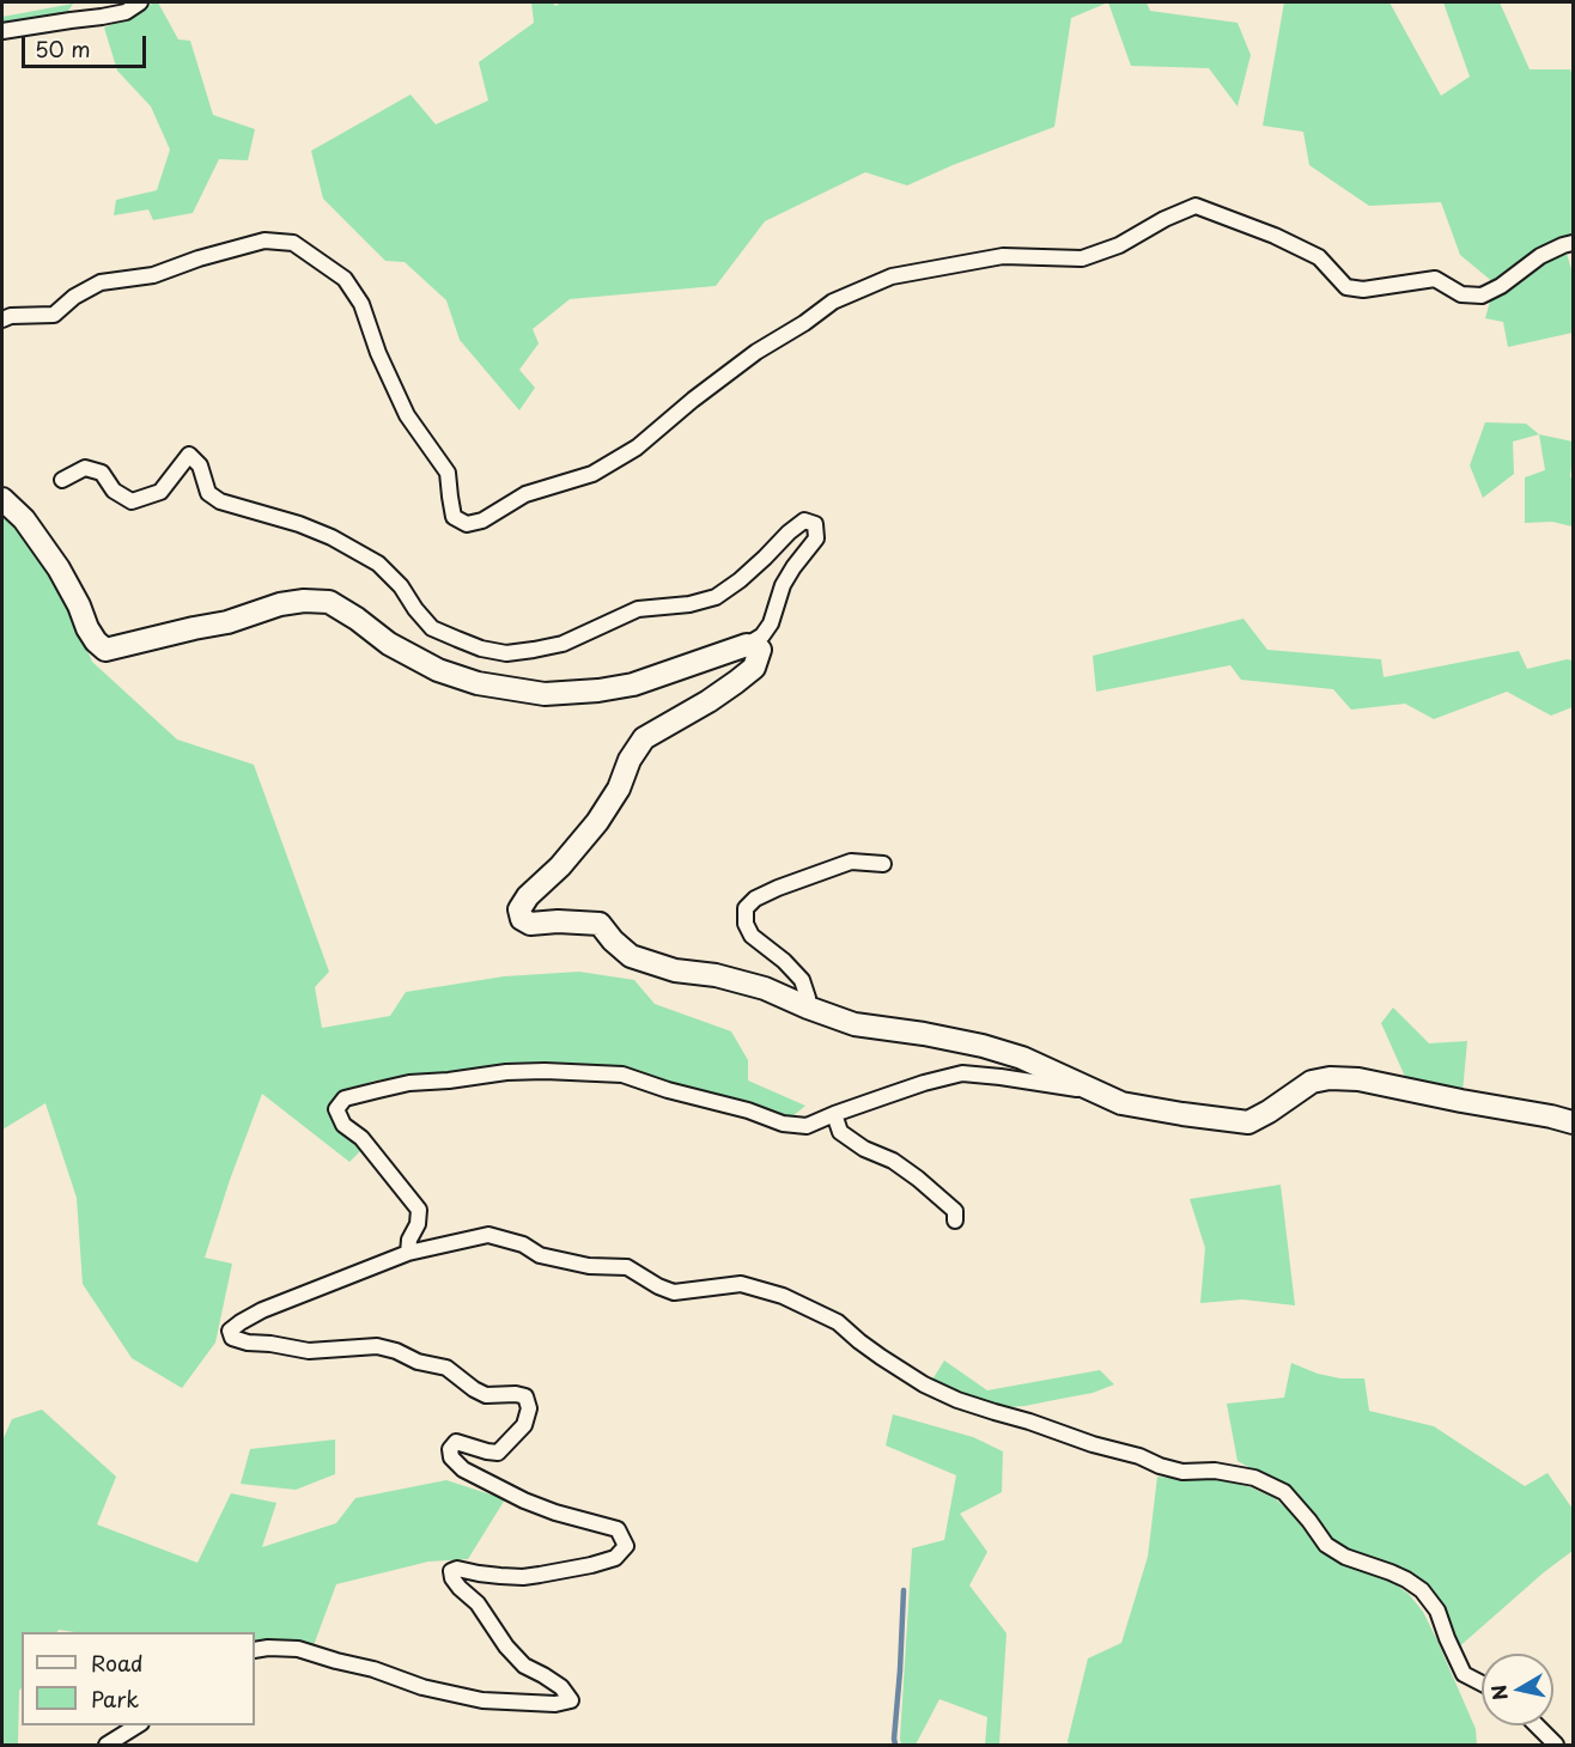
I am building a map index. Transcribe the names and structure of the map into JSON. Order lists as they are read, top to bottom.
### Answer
{
  "legend": ["Road", "Park"],
  "scale_bar": "50 m",
  "north": "left"
}
